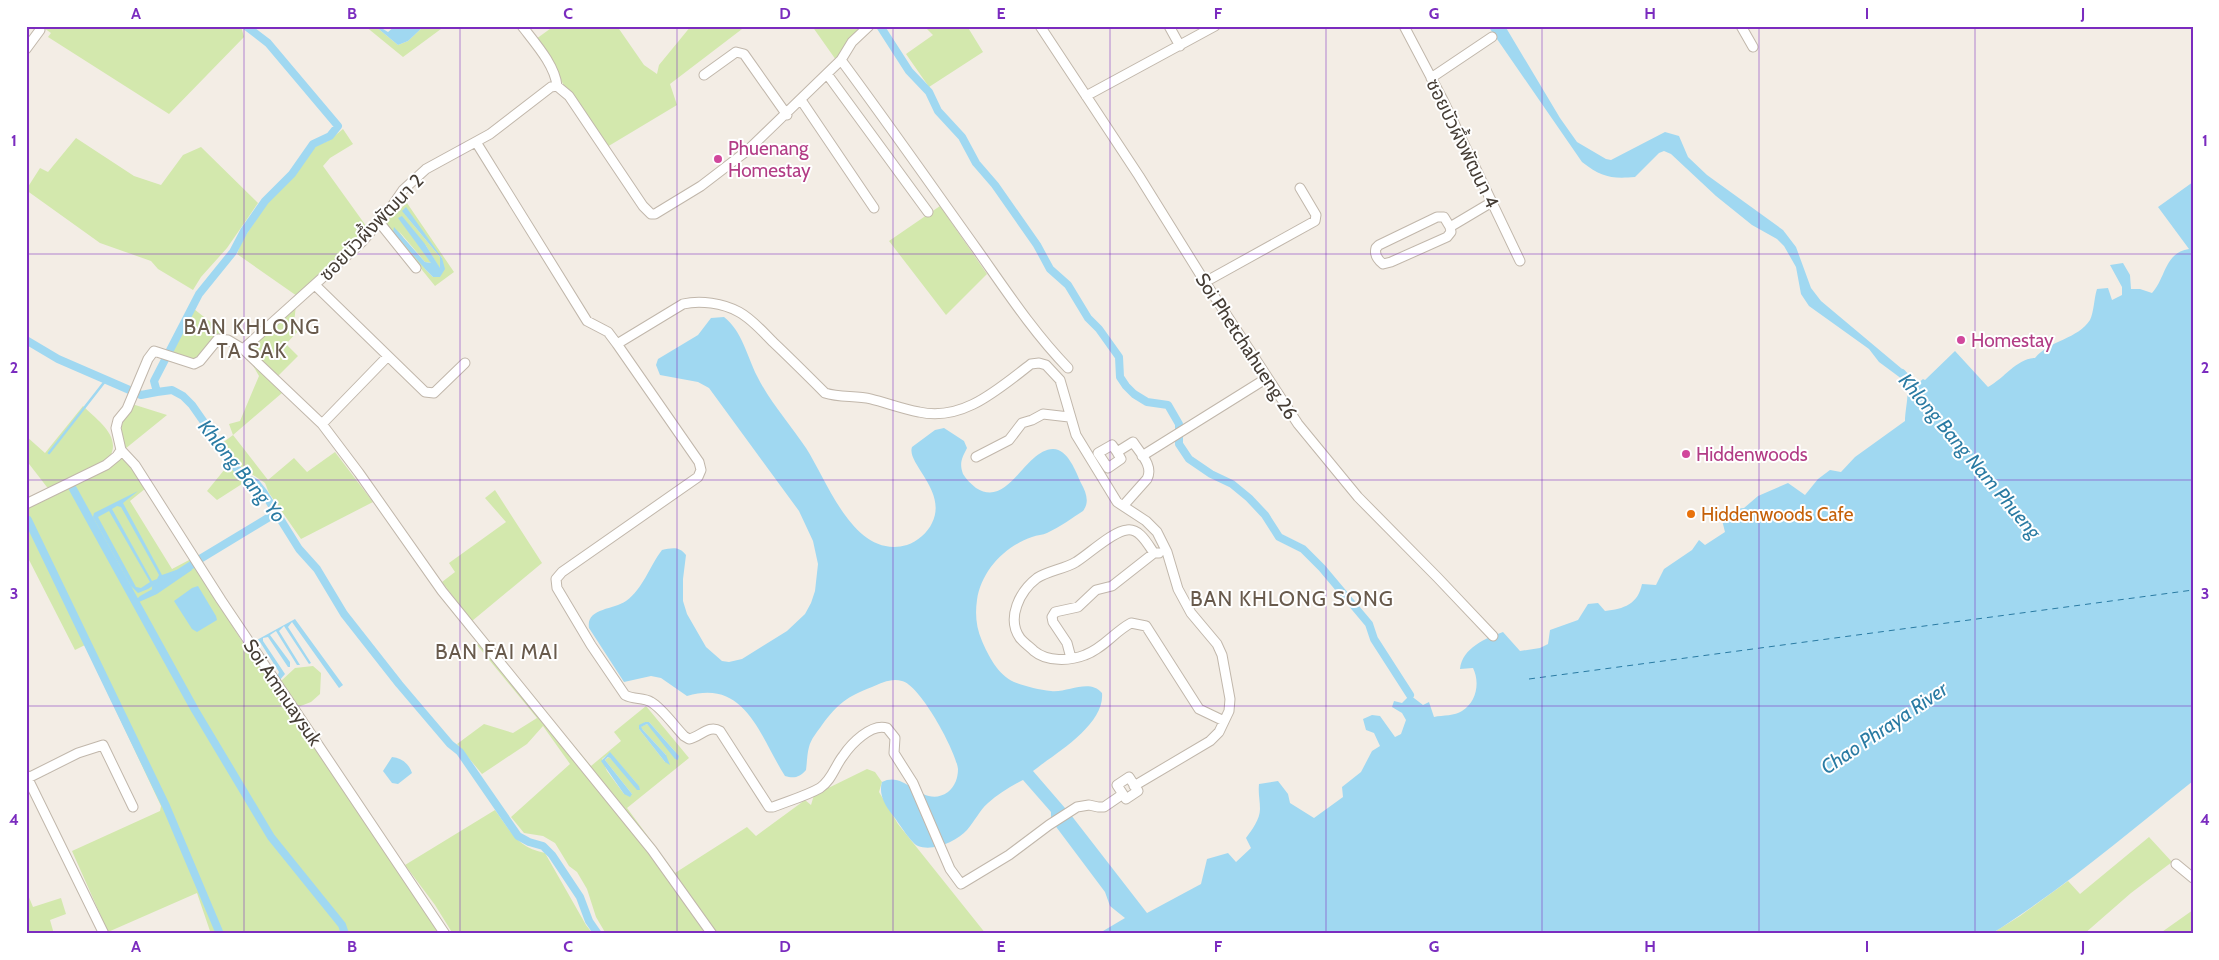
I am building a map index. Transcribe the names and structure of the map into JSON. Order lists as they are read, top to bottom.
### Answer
{
  "streets": {
    "street": [
      "ซอยบัวผึ้งพัฒนา 4",
      "ซอยบัวผึ้งพัฒนา 2",
      "Soi Phetchahueng 26",
      "Soi Amnuaysuk"
    ]
  },
  "districts": ["BAN KHLONG TA SAK", "BAN KHLONG SONG", "BAN FAI MAI"],
  "water": ["Khlong Bang Nam Phueng", "Khlong Bang Yo", "Chao Phraya River"],
  "places": [
    "Phuenang Homestay",
    "Homestay",
    "Hiddenwoods",
    "Hiddenwoods Cafe"
  ],
  "grid": {
    "columns": [
      "A",
      "B",
      "C",
      "D",
      "E",
      "F",
      "G",
      "H",
      "I",
      "J"
    ],
    "rows": [
      "1",
      "2",
      "3",
      "4"
    ]
  }
}
